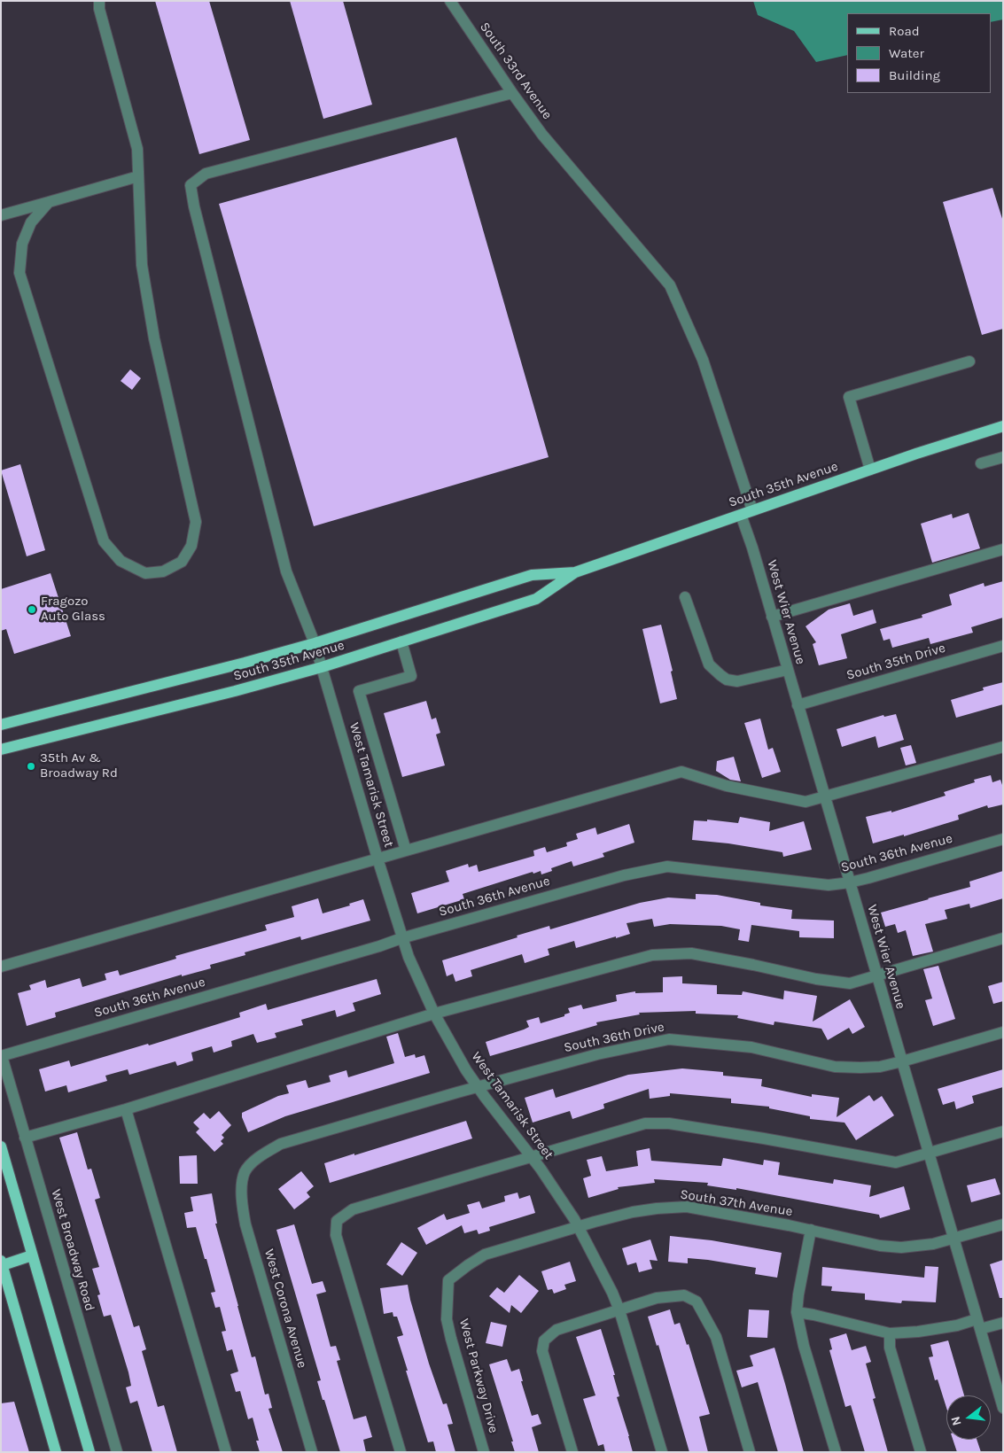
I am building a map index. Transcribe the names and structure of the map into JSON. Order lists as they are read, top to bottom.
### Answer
{
  "streets": {
    "main road": ["South 35th Avenue"],
    "street": [
      "South 33rd Avenue",
      "West Wier Avenue",
      "South 35th Drive",
      "West Tamarisk Street",
      "South 36th Avenue",
      "South 36th Drive",
      "South 37th Avenue",
      "West Broadway Road",
      "West Corona Avenue",
      "West Parkway Drive"
    ]
  },
  "crossings": [
    ["South 33rd Avenue", "South 35th Avenue"],
    ["South 33rd Avenue", "West Tamarisk Street"],
    ["South 35th Avenue", "West Wier Avenue"],
    ["South 35th Avenue", "West Tamarisk Street"],
    ["West Wier Avenue", "South 35th Drive"],
    ["West Wier Avenue", "South 36th Avenue"],
    ["West Wier Avenue", "South 36th Drive"],
    ["West Wier Avenue", "South 37th Avenue"],
    ["West Tamarisk Street", "South 36th Avenue"],
    ["West Tamarisk Street", "South 36th Drive"],
    ["West Tamarisk Street", "South 37th Avenue"],
    ["South 36th Avenue", "West Broadway Road"],
    ["South 36th Drive", "West Corona Avenue"],
    ["South 37th Avenue", "West Parkway Drive"]
  ],
  "places": ["Fragozo Auto Glass", "35th Av & Broadway Rd"],
  "legend": ["Road", "Water", "Building"],
  "north": "left"
}
